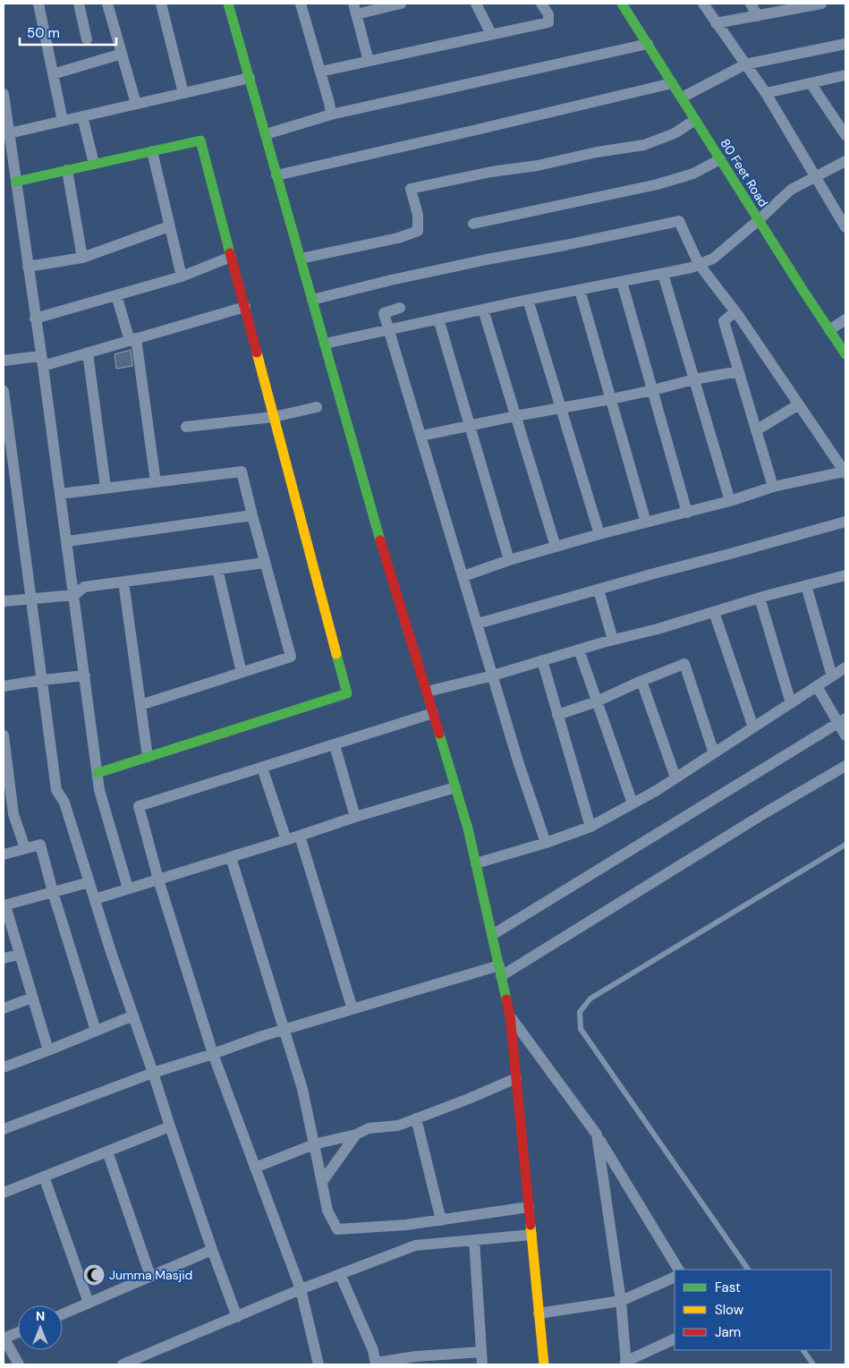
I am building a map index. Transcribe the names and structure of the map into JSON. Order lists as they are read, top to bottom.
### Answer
{
  "streets": {
    "street": ["80 Feet Road"]
  },
  "places": {
    "mosque": ["Jumma Masjid"]
  },
  "legend": ["Fast", "Slow", "Jam"],
  "scale_bar": "50 m",
  "north": "top"
}
